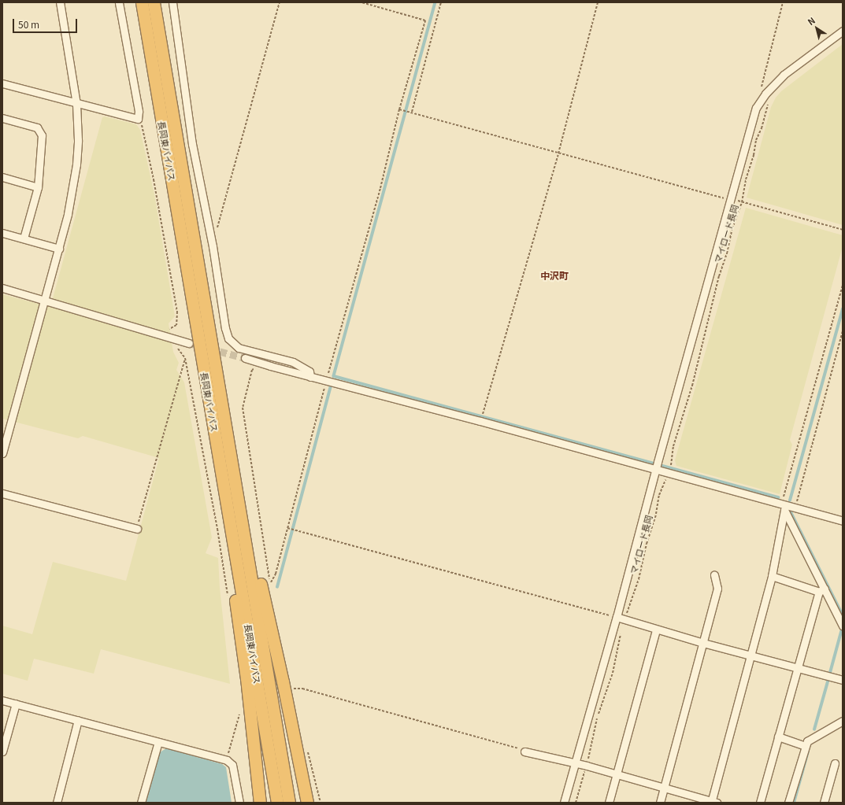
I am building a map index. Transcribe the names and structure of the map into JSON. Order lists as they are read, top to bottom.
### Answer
{
  "streets": {
    "highway": ["長岡東バイパス"],
    "path": ["マイロード長岡"]
  },
  "districts": ["中沢町"],
  "scale_bar": "50 m",
  "north": "top left"
}
